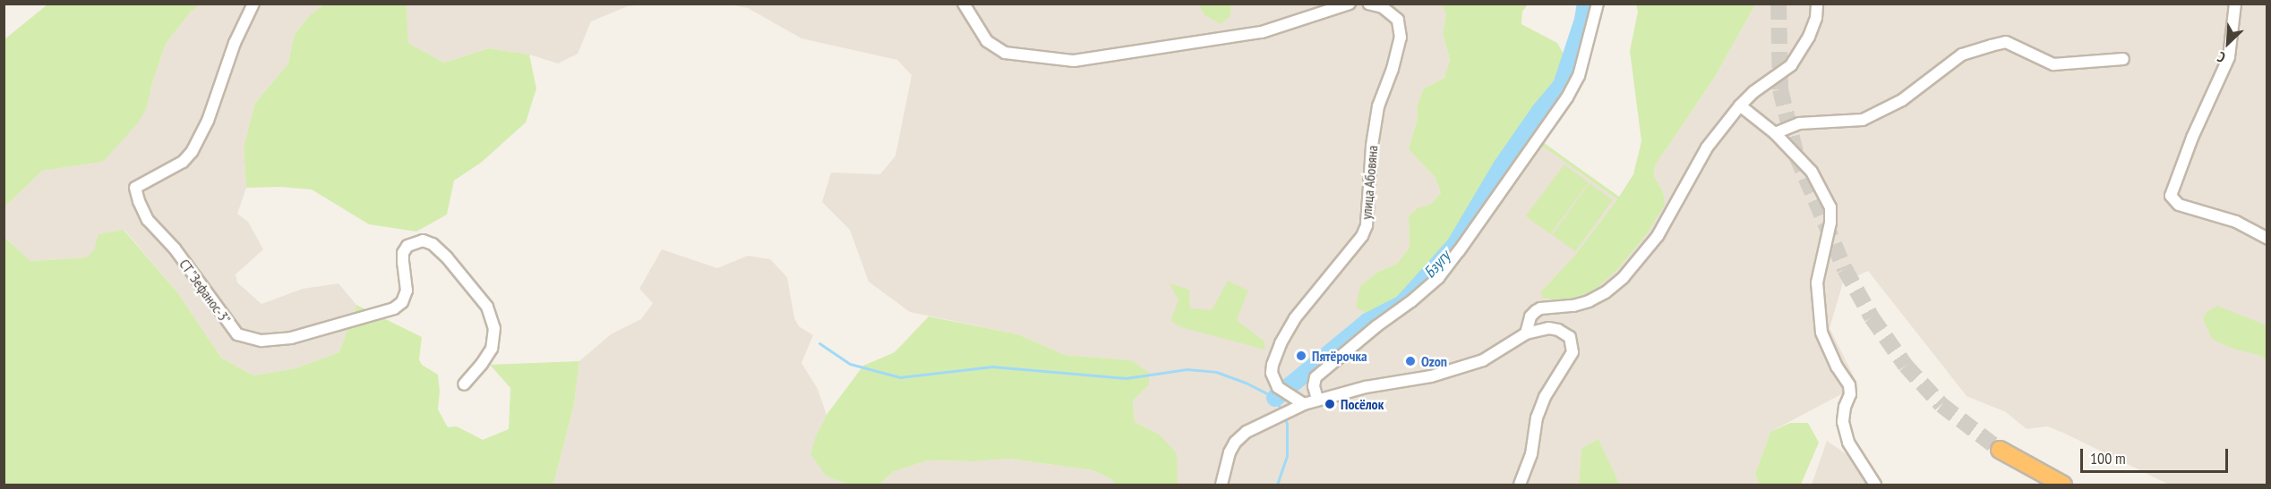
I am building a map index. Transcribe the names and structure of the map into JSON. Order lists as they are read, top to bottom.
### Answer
{
  "streets": {
    "street": ["улица Абовяна", "СТ \"Зефанос-3\""]
  },
  "water": ["Бзугу"],
  "places": ["Пятёрочка", "Ozon", "Посёлок"],
  "scale_bar": "100 m",
  "north": "bottom left"
}
